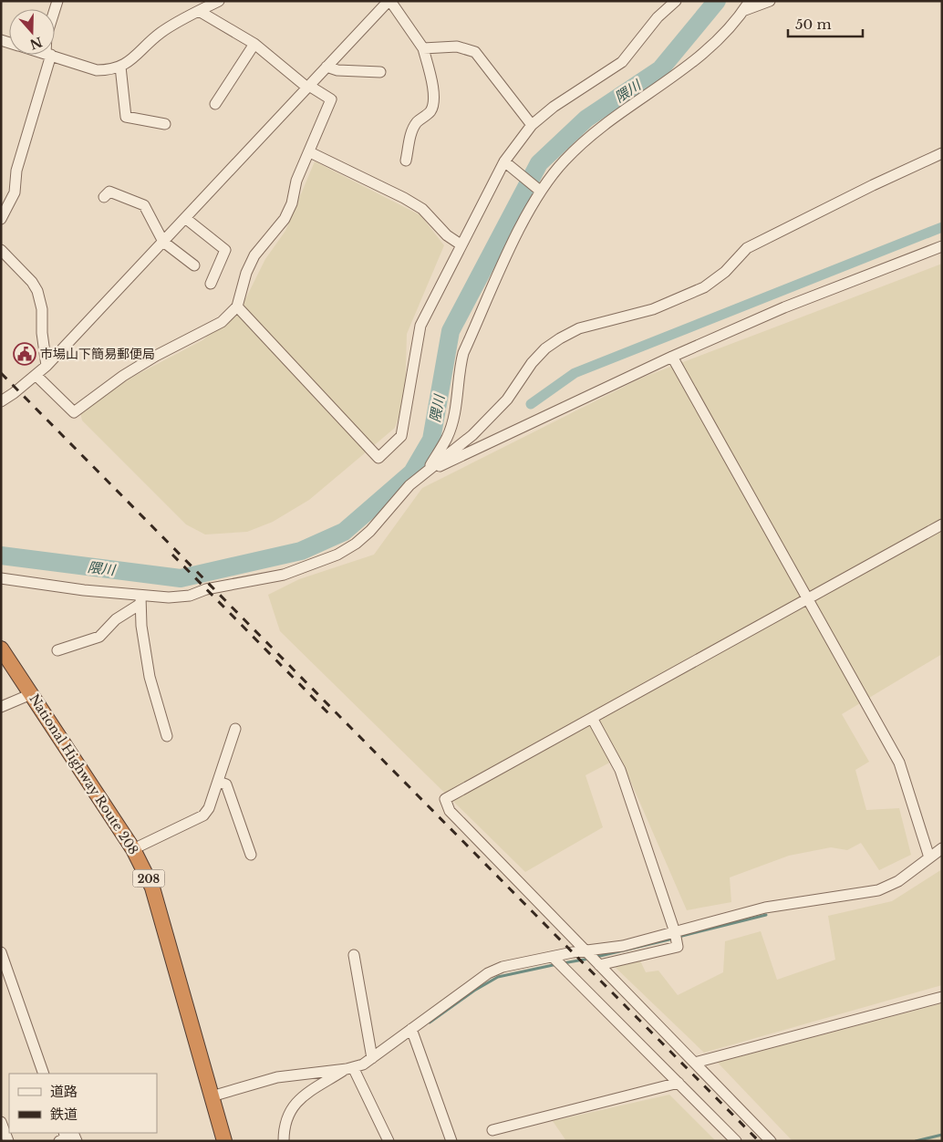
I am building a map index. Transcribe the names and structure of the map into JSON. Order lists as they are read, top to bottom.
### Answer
{
  "streets": {
    "highway": ["National Highway Route 208", "208"]
  },
  "water": ["隈川"],
  "places": {
    "public building": ["市場山下簡易郵便局"]
  },
  "legend": ["道路", "鉄道"],
  "scale_bar": "50 m",
  "north": "bottom"
}
